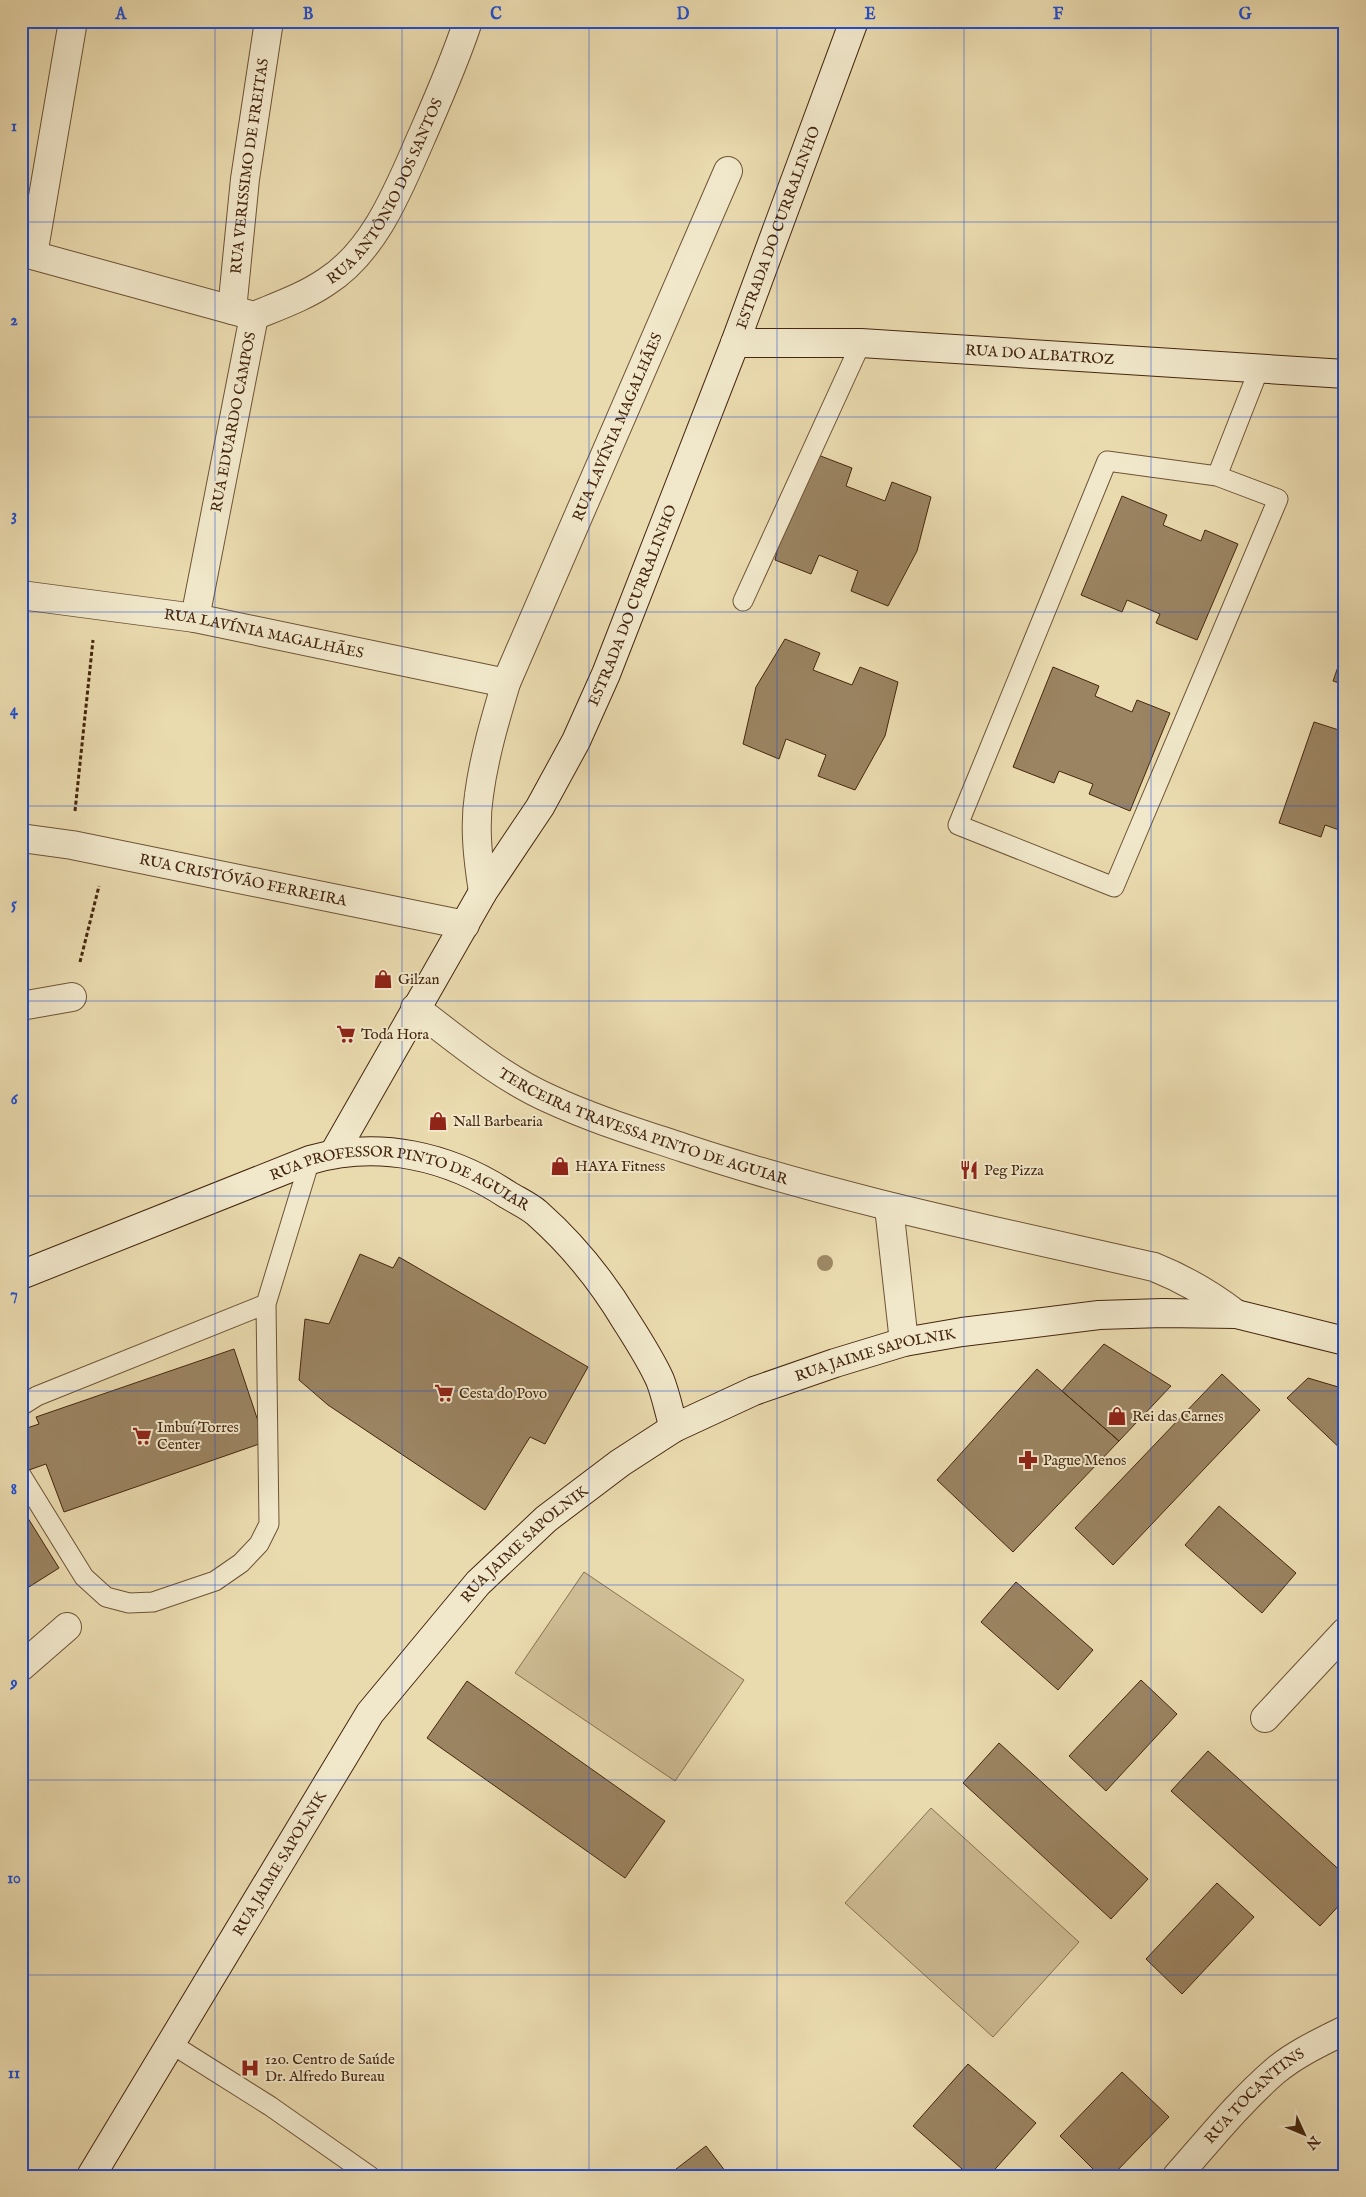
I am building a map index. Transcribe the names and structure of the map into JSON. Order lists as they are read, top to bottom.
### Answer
{
  "streets": {
    "street": [
      "RUA VERISSIMO DE FREITAS",
      "RUA ANTÔNIO DOS SANTOS",
      "ESTRADA DO CURRALINHO",
      "RUA DO ALBATROZ",
      "RUA EDUARDO CAMPOS",
      "RUA LAVÍNIA MAGALHÃES",
      "RUA CRISTÓVÃO FERREIRA",
      "TERCEIRA TRAVESSA PINTO DE AGUIAR",
      "RUA PROFESSOR PINTO DE AGUIAR",
      "RUA JAIME SAPOLNIK",
      "RUA TOCANTINS"
    ]
  },
  "crossings": [
    ["RUA VERISSIMO DE FREITAS", "RUA ANTÔNIO DOS SANTOS"],
    ["RUA VERISSIMO DE FREITAS", "RUA EDUARDO CAMPOS"],
    ["RUA ANTÔNIO DOS SANTOS", "RUA EDUARDO CAMPOS"],
    ["ESTRADA DO CURRALINHO", "RUA DO ALBATROZ"],
    ["ESTRADA DO CURRALINHO", "RUA LAVÍNIA MAGALHÃES"],
    ["ESTRADA DO CURRALINHO", "RUA CRISTÓVÃO FERREIRA"],
    ["ESTRADA DO CURRALINHO", "TERCEIRA TRAVESSA PINTO DE AGUIAR"],
    ["ESTRADA DO CURRALINHO", "RUA PROFESSOR PINTO DE AGUIAR"],
    ["RUA EDUARDO CAMPOS", "RUA LAVÍNIA MAGALHÃES"],
    ["TERCEIRA TRAVESSA PINTO DE AGUIAR", "RUA JAIME SAPOLNIK"],
    ["RUA PROFESSOR PINTO DE AGUIAR", "RUA JAIME SAPOLNIK"]
  ],
  "places": {
    "shop": [
      "Gilzan",
      "Nall Barbearia",
      "HAYA Fitness",
      "Rei das Carnes"
    ],
    "supermarket": ["Toda Hora", "Cesta do Povo", "Imbuí Torres Center"],
    "restaurant": ["Peg Pizza"],
    "pharmacy": ["Pague Menos"],
    "hospital": ["12o. Centro de Saúde Dr. Alfredo Bureau"]
  },
  "north": "bottom right",
  "grid": {
    "columns": [
      "A",
      "B",
      "C",
      "D",
      "E",
      "F",
      "G"
    ],
    "rows": [
      "1",
      "2",
      "3",
      "4",
      "5",
      "6",
      "7",
      "8",
      "9",
      "10",
      "11"
    ]
  }
}
